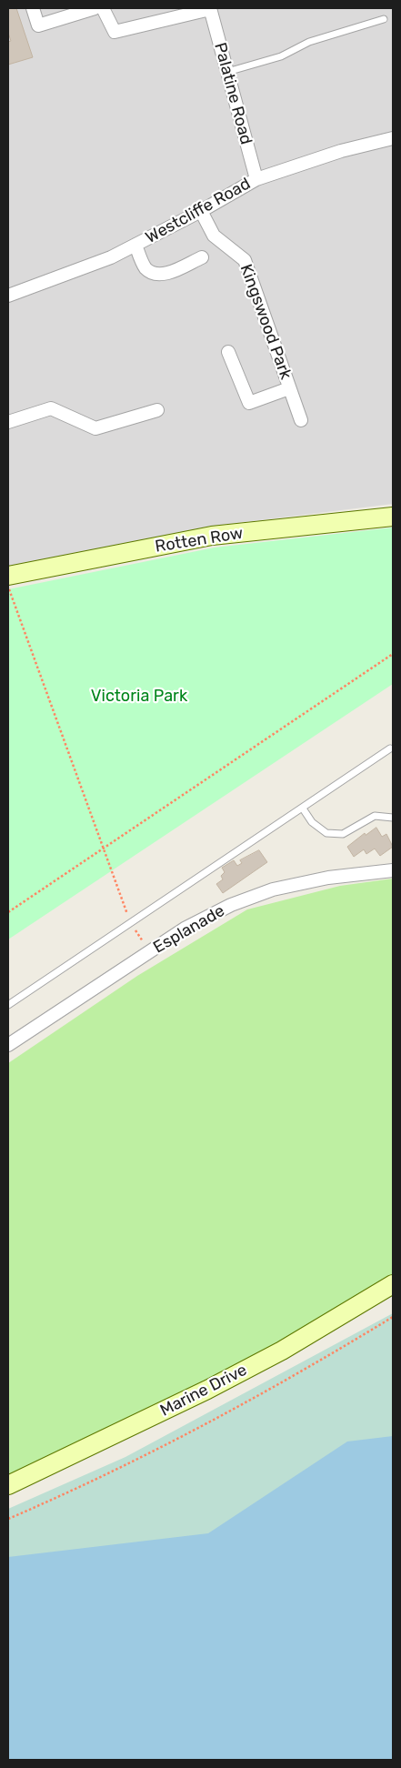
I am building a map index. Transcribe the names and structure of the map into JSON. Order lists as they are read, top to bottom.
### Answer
{
  "streets": {
    "street": [
      "Palatine Road",
      "Westcliffe Road",
      "Kingswood Park",
      "Rotten Row",
      "Esplanade",
      "Marine Drive"
    ]
  },
  "crossings": [
    ["Palatine Road", "Westcliffe Road"],
    ["Westcliffe Road", "Kingswood Park"]
  ],
  "parks": ["Victoria Park"]
}
